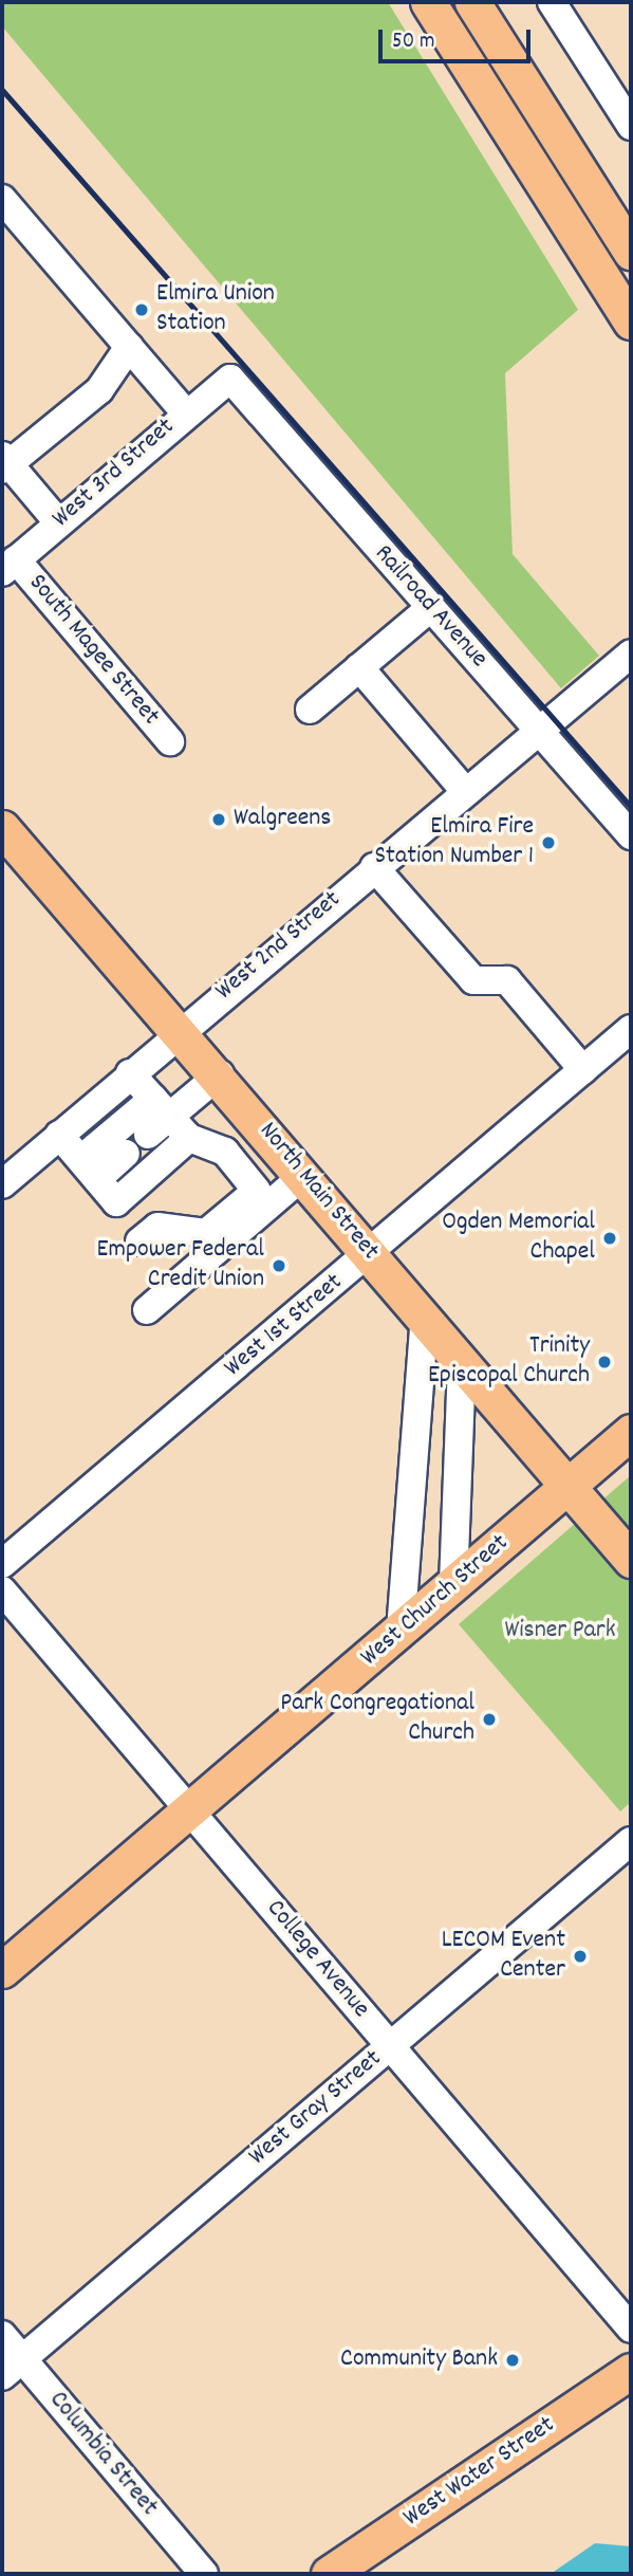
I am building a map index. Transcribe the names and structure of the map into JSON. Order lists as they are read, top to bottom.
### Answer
{
  "streets": {
    "main road": ["North Main Street", "West Church Street", "West Water Street"],
    "street": [
      "West 3rd Street",
      "Railroad Avenue",
      "South Magee Street",
      "West 2nd Street",
      "West 1st Street",
      "College Avenue",
      "West Gray Street",
      "Columbia Street"
    ]
  },
  "crossings": [
    ["West 3rd Street", "Railroad Avenue"],
    ["West 3rd Street", "South Magee Street"],
    ["Railroad Avenue", "West 2nd Street"],
    ["West 2nd Street", "North Main Street"],
    ["North Main Street", "West 1st Street"],
    ["North Main Street", "West Church Street"],
    ["West Church Street", "College Avenue"],
    ["College Avenue", "West Gray Street"],
    ["West Gray Street", "Columbia Street"]
  ],
  "parks": ["Wisner Park"],
  "places": [
    "Elmira Union Station",
    "Walgreens",
    "Elmira Fire Station Number 1",
    "Ogden Memorial Chapel",
    "Empower Federal Credit Union",
    "Trinity Episcopal Church",
    "Park Congregational Church",
    "LECOM Event Center",
    "Community Bank"
  ],
  "scale_bar": "50 m"
}
